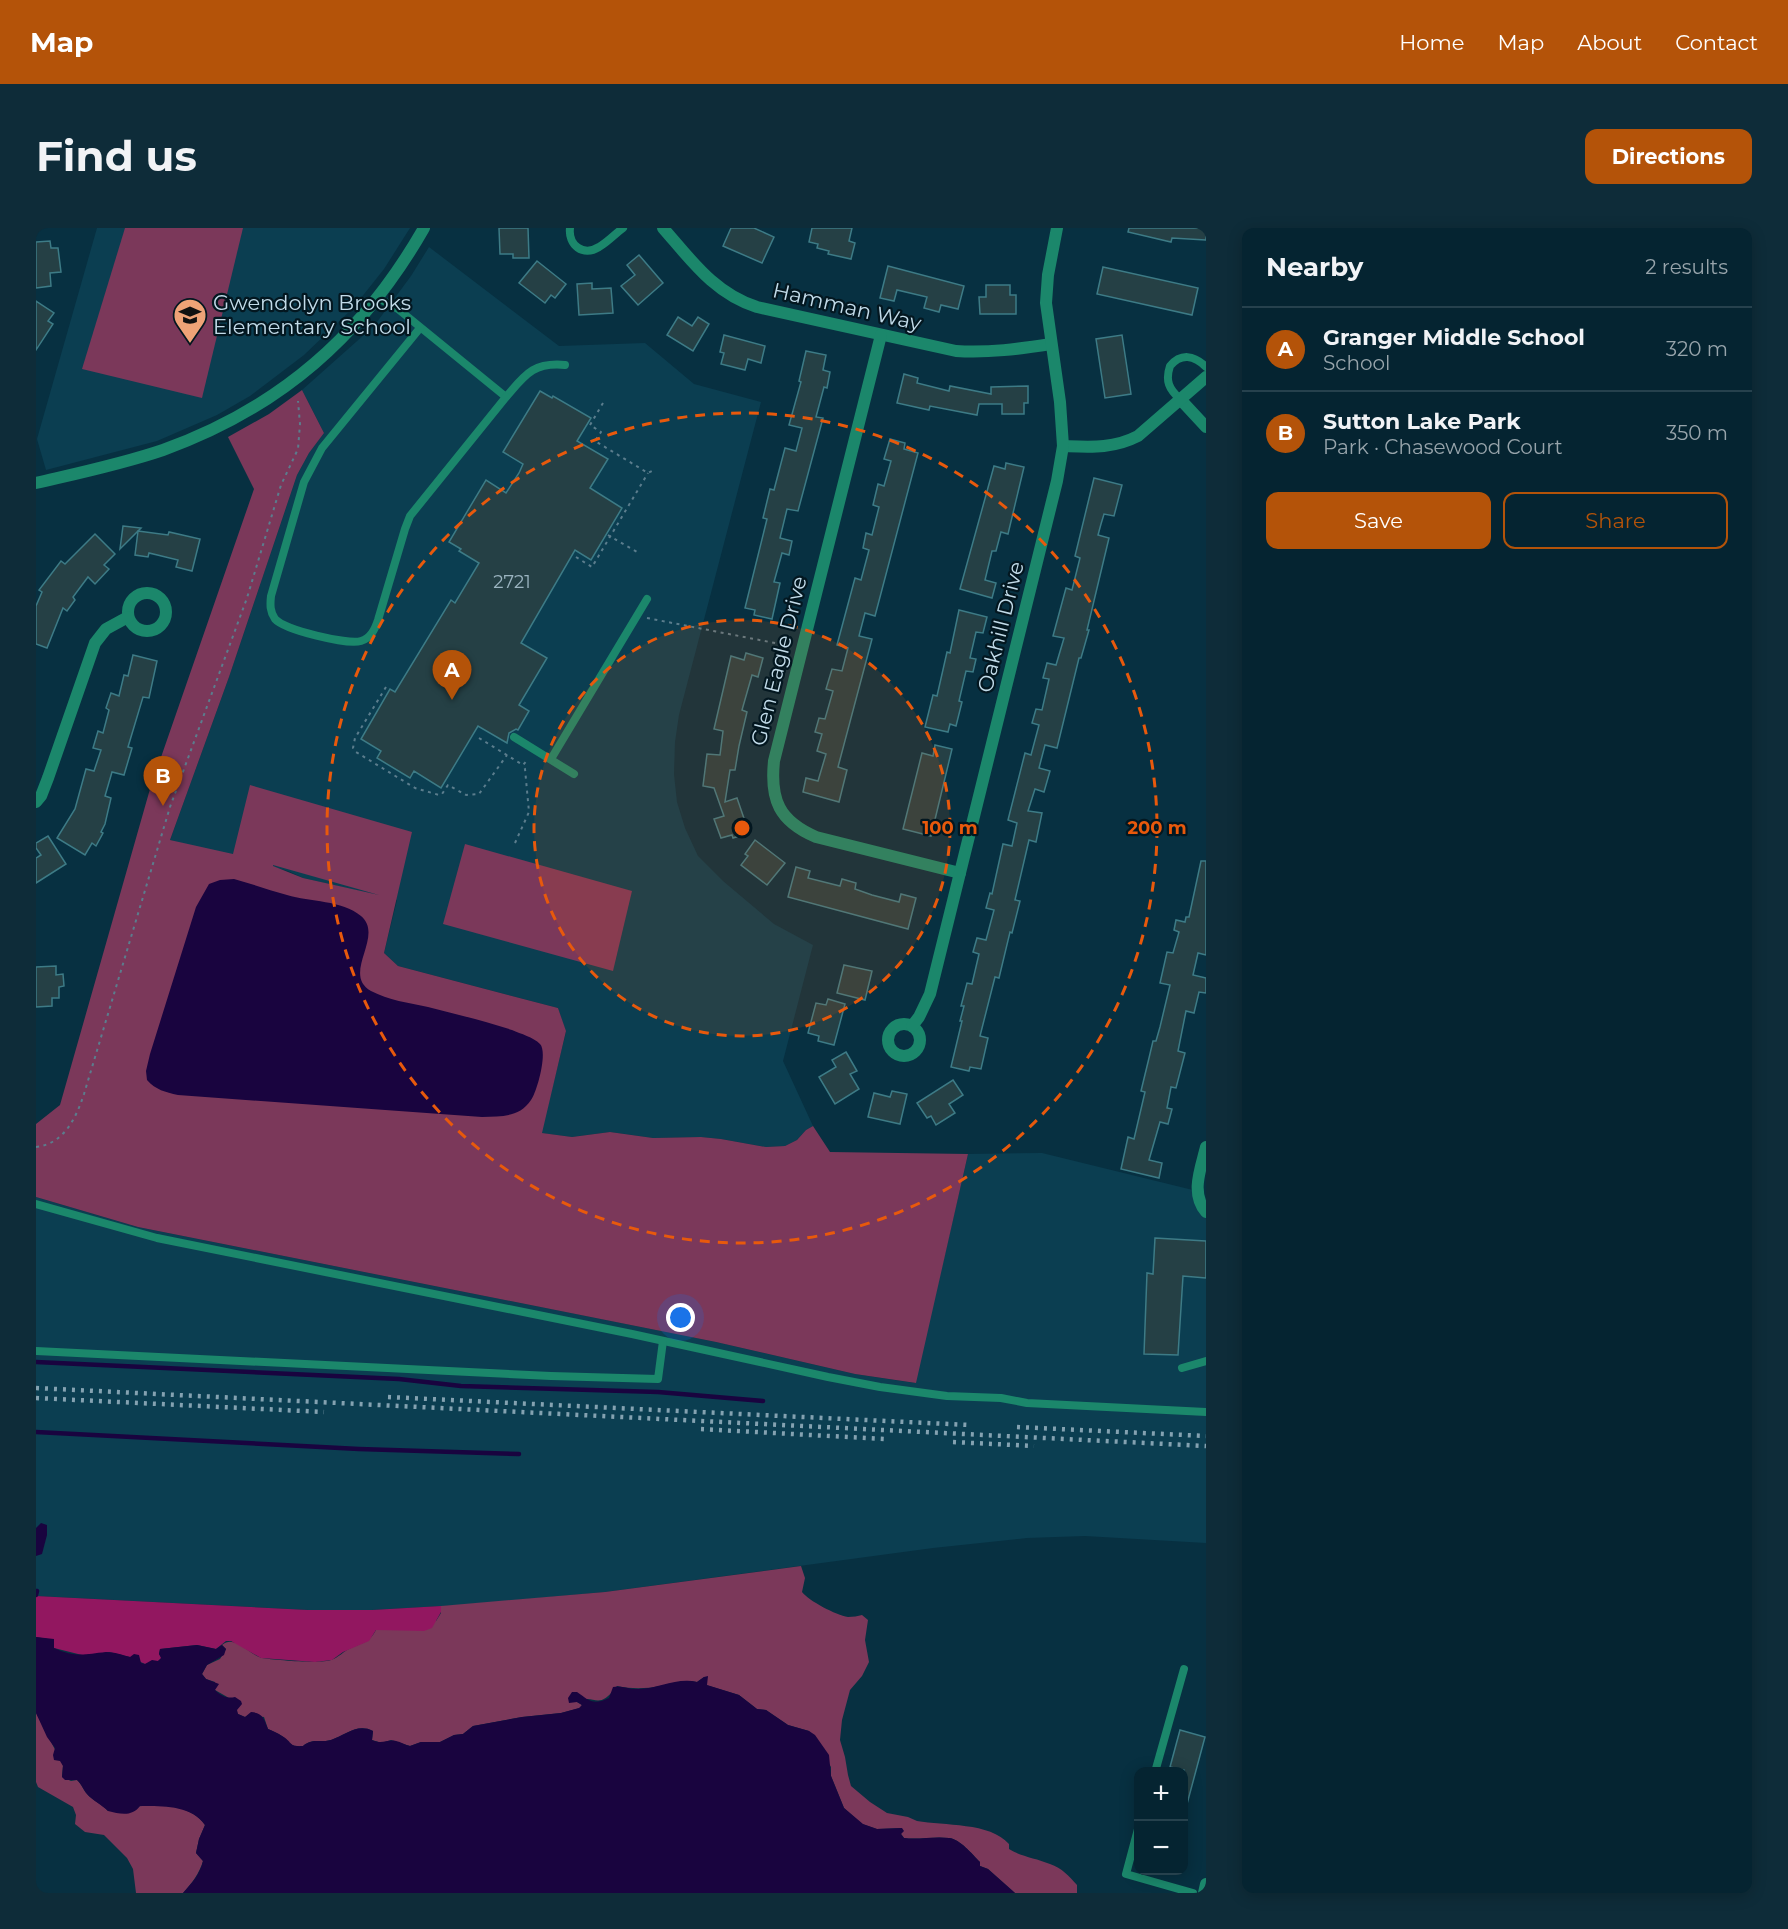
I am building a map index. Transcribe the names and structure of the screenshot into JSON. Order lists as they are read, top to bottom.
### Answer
{
  "streets": {
    "street": ["Hamman Way", "Oakhill Drive", "Glen Eagle Drive"]
  },
  "crossings": [
    ["Hamman Way", "Oakhill Drive"],
    ["Hamman Way", "Glen Eagle Drive"],
    ["Oakhill Drive", "Glen Eagle Drive"]
  ],
  "places": {
    "school or university": ["Gwendolyn Brooks Elementary School"]
  },
  "house_numbers": ["2721"],
  "page": {
    "header": "Map",
    "nav": [
      "Home",
      "Map",
      "About",
      "Contact"
    ],
    "buttons": [
      "Directions",
      ["Save", "Share"]
    ],
    "title": "Find us",
    "heading": ["Nearby", "2 results"],
    "list": [
      {
        "mark": "A",
        "name": "Granger Middle School",
        "note": "School",
        "value": "320 m"
      },
      {
        "mark": "B",
        "name": "Sutton Lake Park",
        "note": "Park · Chasewood Court",
        "value": "350 m"
      }
    ],
    "pins": ["A", "B"],
    "map_buttons": ["+", "−"]
  },
  "rings": ["100 m", "200 m"]
}
